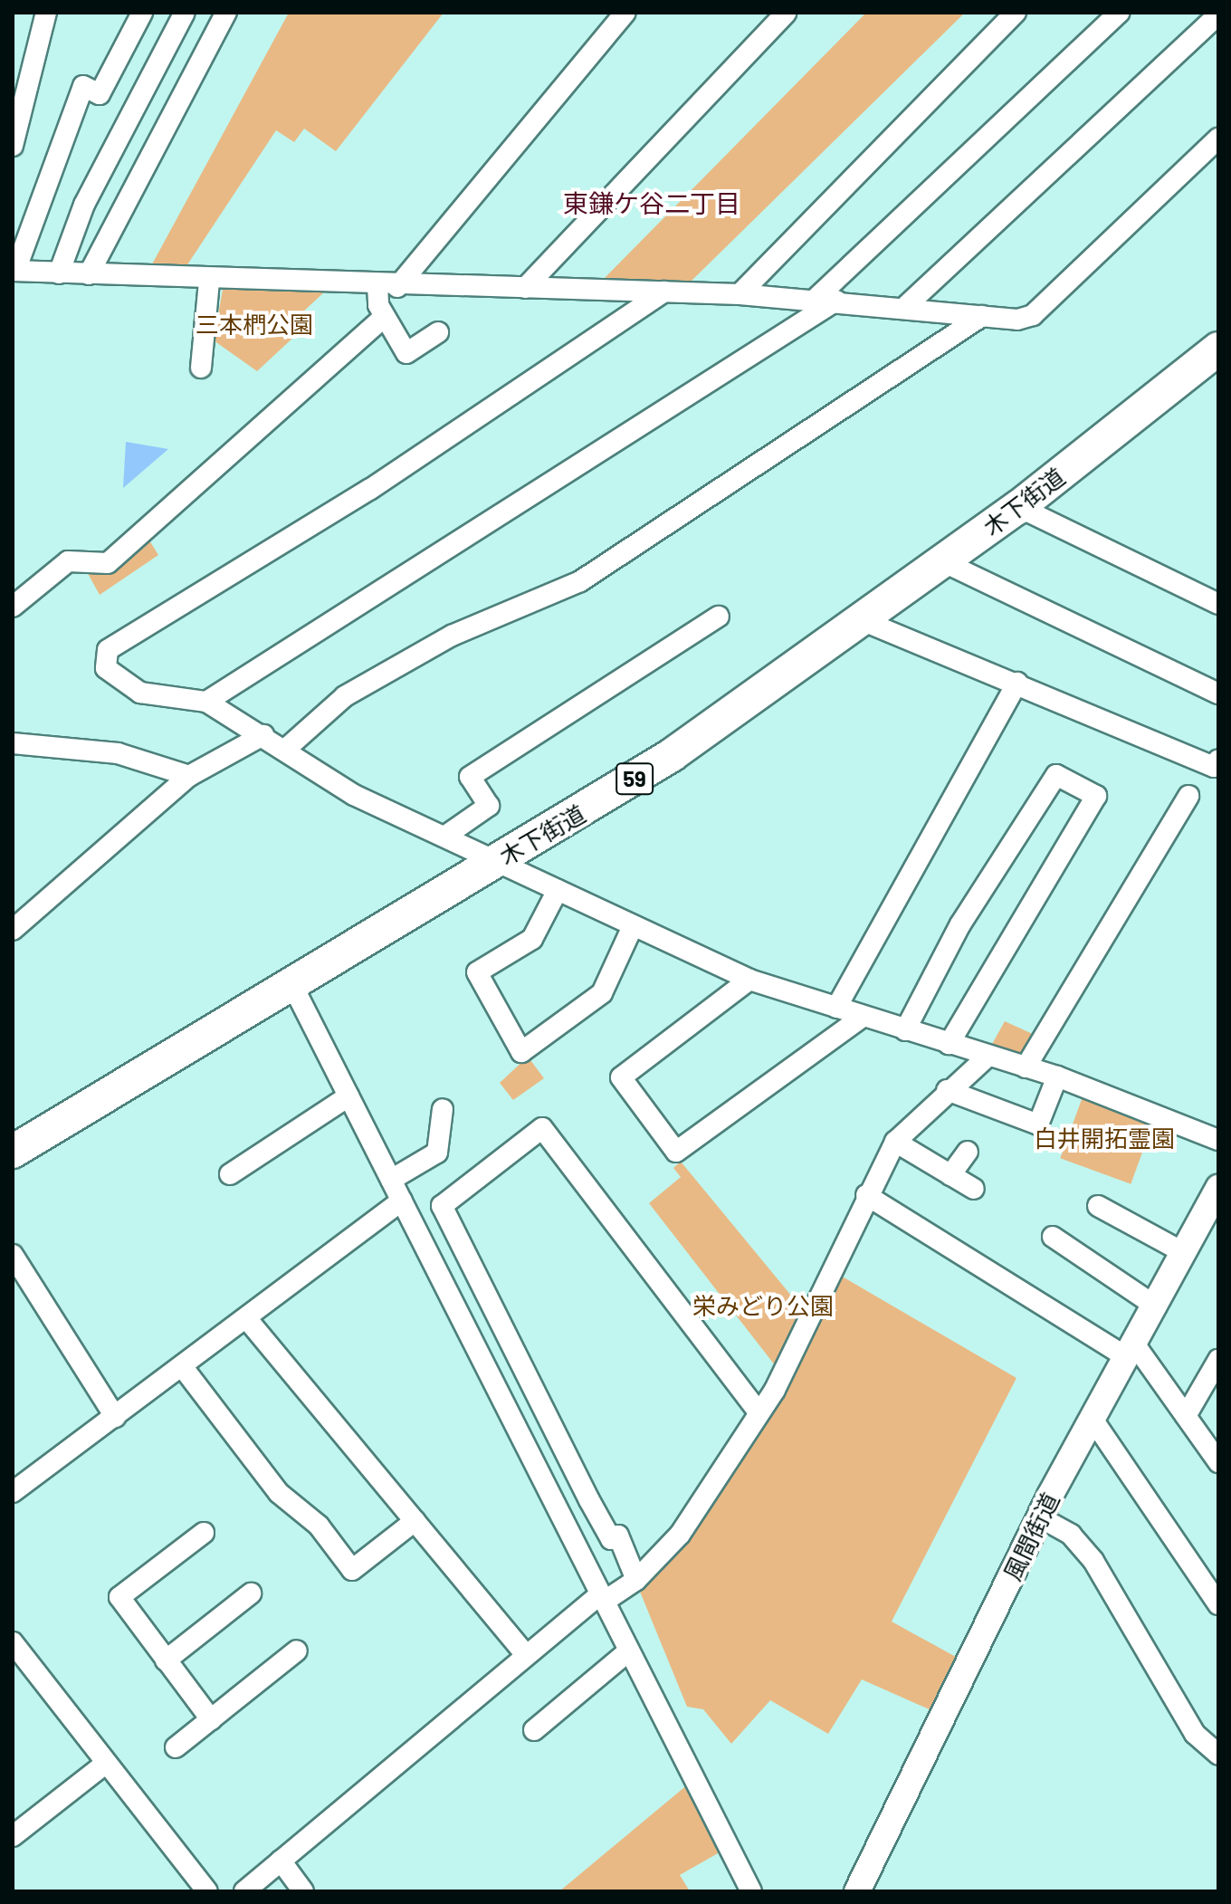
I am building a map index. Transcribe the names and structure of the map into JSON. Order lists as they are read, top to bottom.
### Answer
{
  "streets": {
    "main road": ["木下街道", "59"],
    "street": ["風間街道"]
  },
  "districts": ["東鎌ケ谷二丁目"],
  "parks": ["三本椚公園", "白井開拓霊園", "栄みどり公園"]
}
